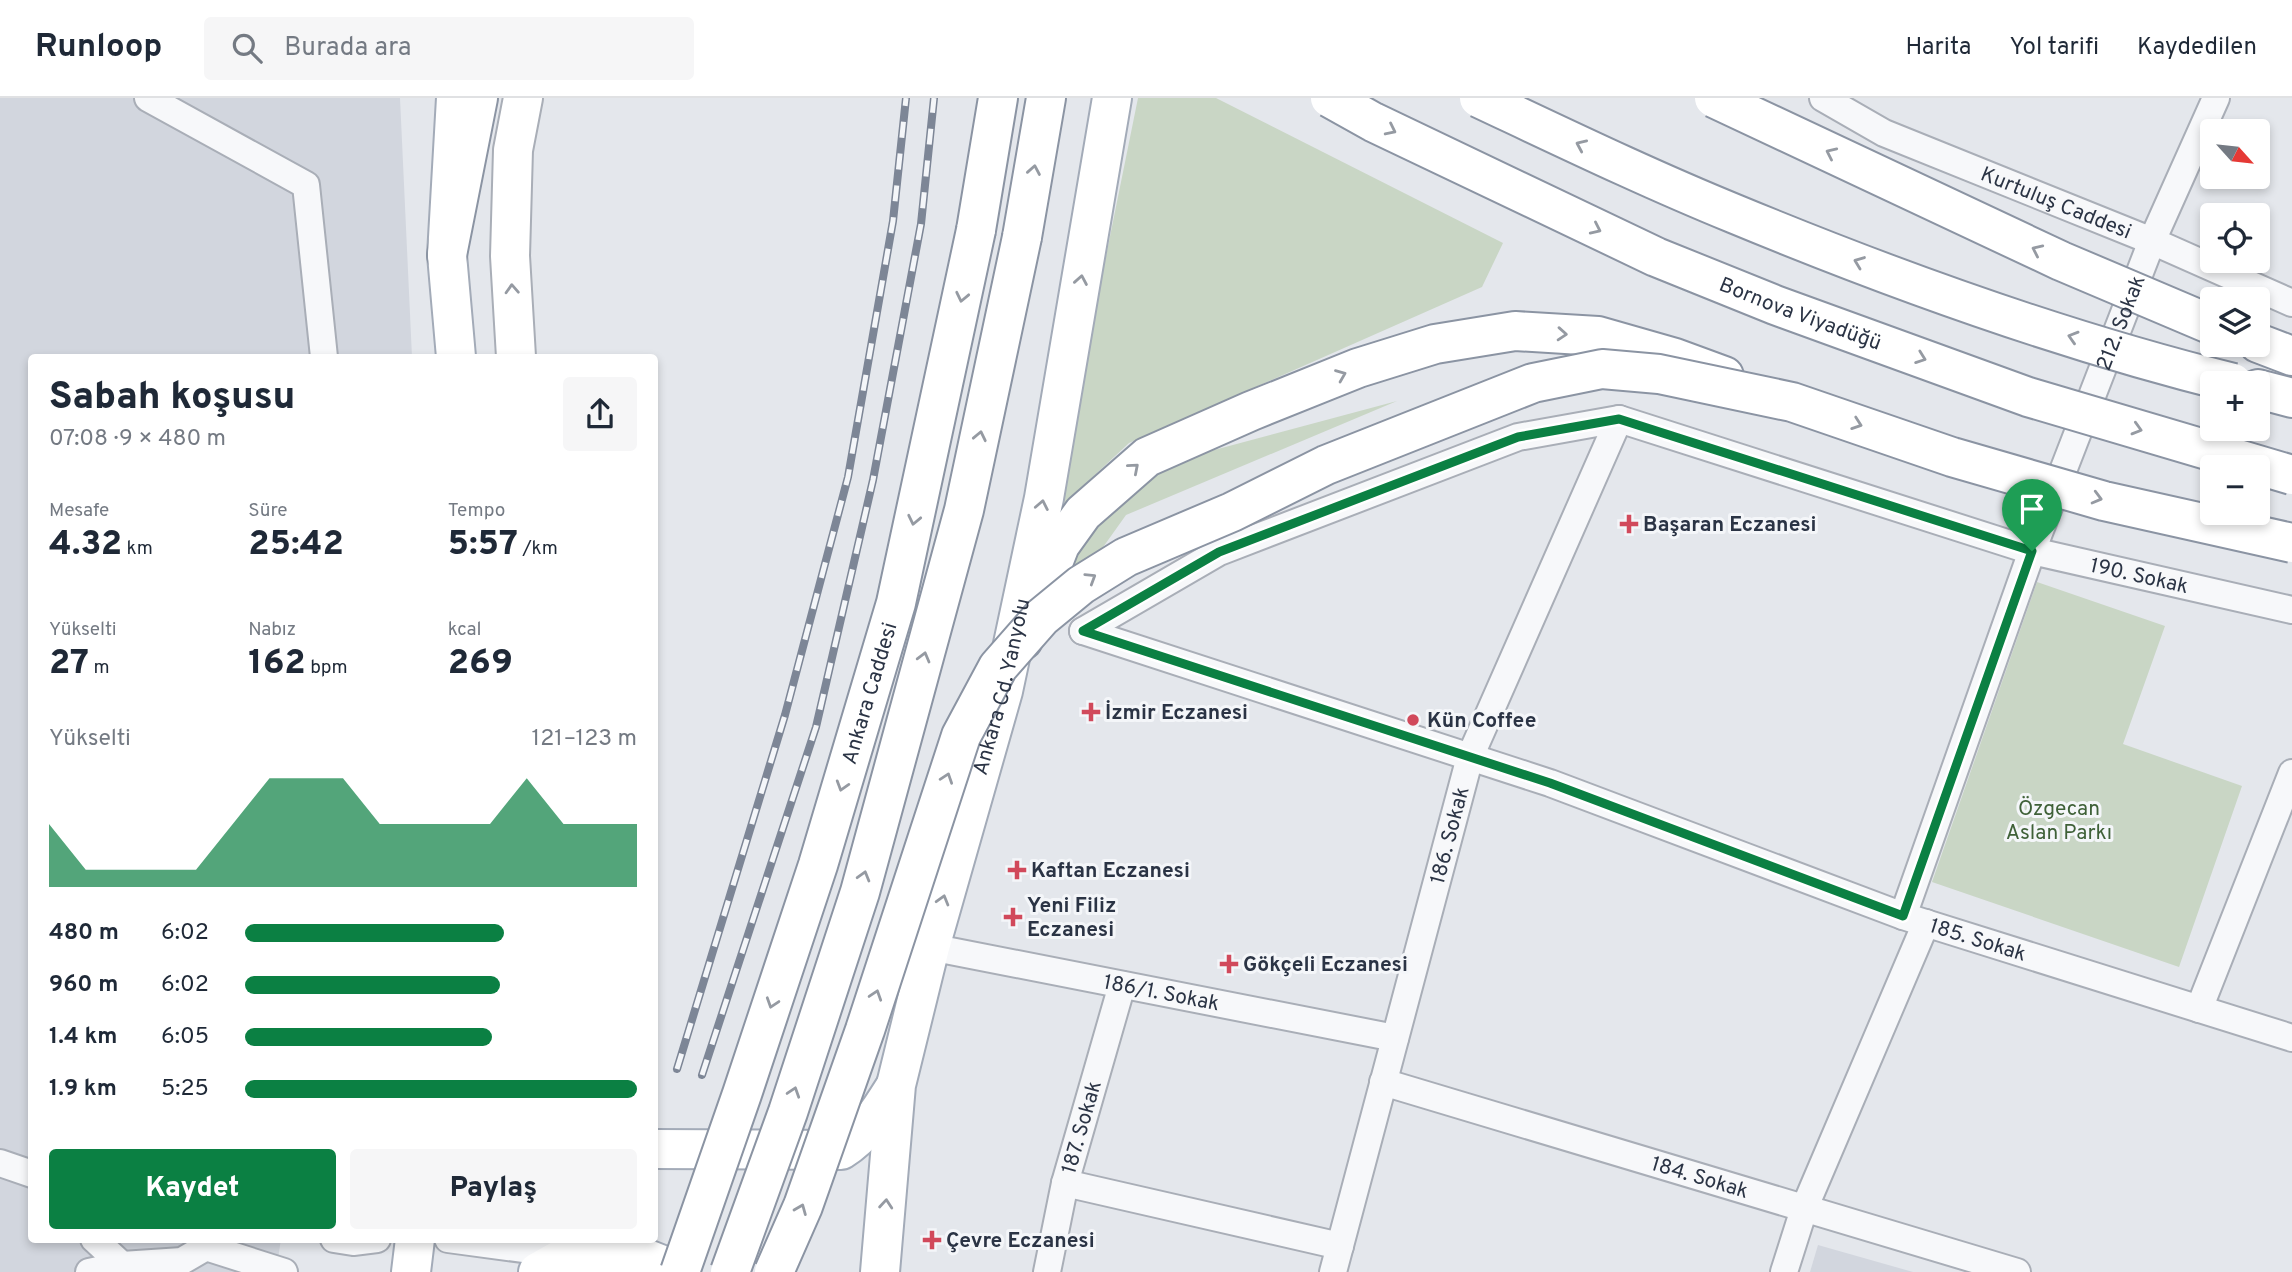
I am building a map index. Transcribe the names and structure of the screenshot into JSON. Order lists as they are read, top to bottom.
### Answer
{
  "streets": {
    "main road": ["Bornova Viyadüğü", "Ankara Cd. Yanyolu", "Ankara Caddesi"],
    "street": [
      "Kurtuluş Caddesi",
      "212. Sokak",
      "190. Sokak",
      "186. Sokak",
      "185. Sokak",
      "186/1. Sokak",
      "187. Sokak",
      "184. Sokak"
    ]
  },
  "crossings": [
    ["Kurtuluş Caddesi", "212. Sokak"],
    ["212. Sokak", "190. Sokak"],
    ["212. Sokak", "185. Sokak"],
    ["212. Sokak", "184. Sokak"],
    ["190. Sokak", "186. Sokak"],
    ["190. Sokak", "185. Sokak"],
    ["Ankara Cd. Yanyolu", "186/1. Sokak"],
    ["186. Sokak", "185. Sokak"],
    ["186. Sokak", "186/1. Sokak"],
    ["186. Sokak", "184. Sokak"],
    ["186/1. Sokak", "187. Sokak"]
  ],
  "one_way": ["Ankara Cd. Yanyolu"],
  "parks": ["Özgecan Aslan Parkı"],
  "places": {
    "health": [
      "Başaran Eczanesi",
      "İzmir Eczanesi",
      "Kaftan Eczanesi",
      "Yeni Filiz Eczanesi",
      "Gökçeli Eczanesi",
      "Çevre Eczanesi"
    ],
    "other": ["Kün Coffee"]
  },
  "north": "bottom right",
  "page": {
    "header": "Runloop",
    "search": "Burada ara",
    "nav": ["Harita", "Yol tarifi", "Kaydedilen"],
    "map_buttons": ["+", "−"],
    "heading": ["Sabah koşusu", "07:08 · 9 × 480 m"],
    "stats": [
      ["Mesafe", "4.32 km"],
      ["Süre", "25:42"],
      ["Tempo", "5:57 /km"],
      ["Yükselti", "27 m"],
      ["Nabız", "162 bpm"],
      ["kcal", "269"]
    ],
    "chart": ["Yükselti", "121–123 m"],
    "list": [
      {
        "name": "480 m",
        "note": "6:02"
      },
      {
        "name": "960 m",
        "note": "6:02"
      },
      {
        "name": "1.4 km",
        "note": "6:05"
      },
      {
        "name": "1.9 km",
        "note": "5:25"
      }
    ],
    "buttons": ["Kaydet", "Paylaş"]
  }
}
